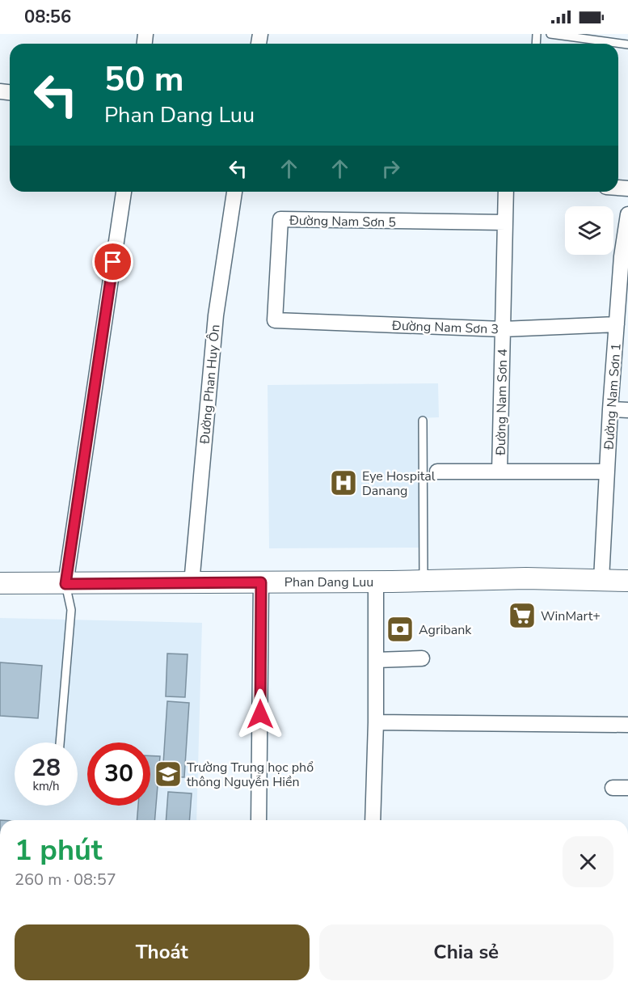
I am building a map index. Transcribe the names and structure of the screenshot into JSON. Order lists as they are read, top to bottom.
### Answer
{
  "streets": {
    "street": [
      "Đường Nam Sơn 5",
      "Đường Nam Sơn 3",
      "Đường Phan Huy Ôn",
      "Đường Nam Sơn 1",
      "Đường Nam Sơn 4",
      "Phan Dang Luu"
    ]
  },
  "crossings": [
    ["Đường Nam Sơn 5", "Đường Nam Sơn 3"],
    ["Đường Nam Sơn 5", "Đường Nam Sơn 4"],
    ["Đường Nam Sơn 3", "Đường Nam Sơn 1"],
    ["Đường Nam Sơn 3", "Đường Nam Sơn 4"],
    ["Đường Phan Huy Ôn", "Phan Dang Luu"],
    ["Đường Nam Sơn 1", "Đường Nam Sơn 4"],
    ["Đường Nam Sơn 1", "Phan Dang Luu"]
  ],
  "places": {
    "hospital": ["Eye Hospital Danang"],
    "supermarket": ["WinMart+"],
    "bank": ["Agribank"],
    "school or university": ["Trường Trung học phổ thông Nguyễn Hiền"]
  },
  "page": {
    "status": "08:56",
    "turn": ["50 m", "Phan Dang Luu"],
    "speed": "28 km/h",
    "limit": "30",
    "heading": ["1 phút", "260 m · 08:57"],
    "buttons": ["Thoát", "Chia sẻ"]
  }
}
